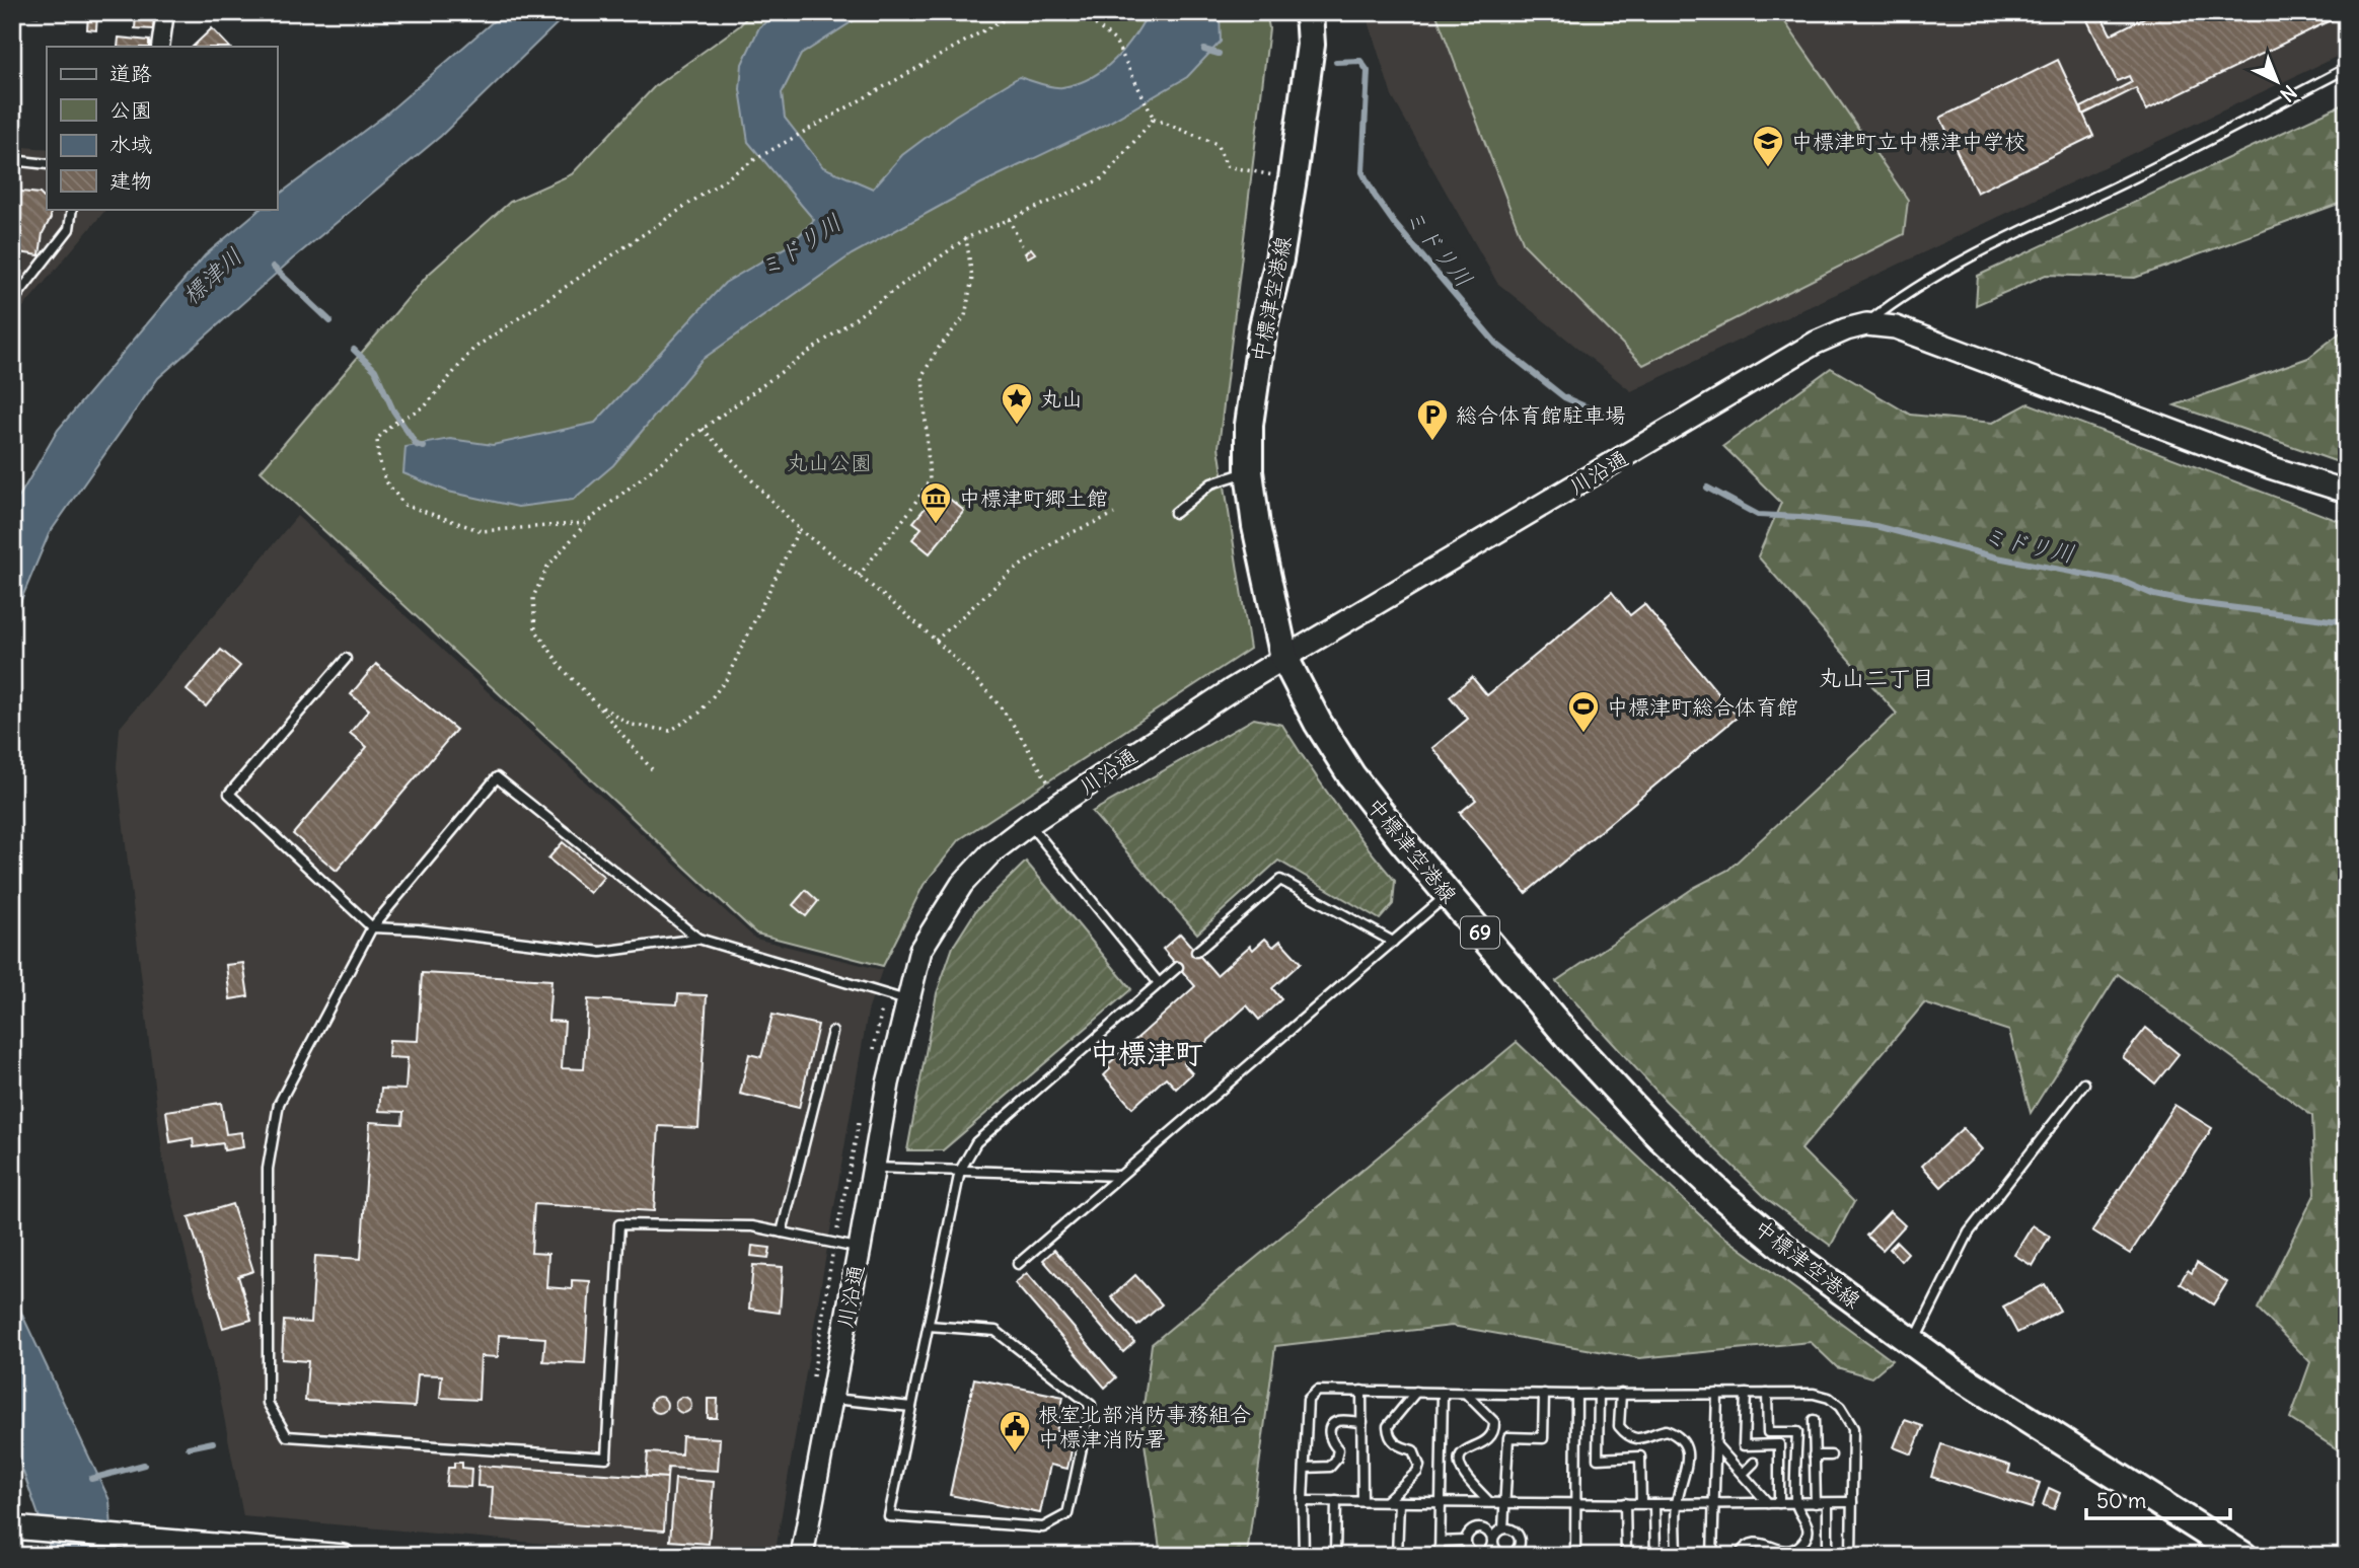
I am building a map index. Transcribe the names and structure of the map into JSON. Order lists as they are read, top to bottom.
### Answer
{
  "streets": {
    "main road": ["中標津空港線", "69"],
    "street": ["川沿通"]
  },
  "crossings": [
    ["中標津空港線", "川沿通"]
  ],
  "districts": ["丸山二丁目", "中標津町"],
  "water": ["ミドリ川", "標津川"],
  "parks": ["丸山公園"],
  "places": {
    "school or university": ["中標津町立中標津中学校"],
    "place": ["丸山"],
    "parking": ["総合体育館駐車場"],
    "museum": ["中標津町郷土館"],
    "sports": ["中標津町総合体育館"],
    "public building": ["根室北部消防事務組合 中標津消防署"]
  },
  "legend": [
    "道路",
    "公園",
    "水域",
    "建物"
  ],
  "scale_bar": "50 m",
  "north": "bottom right"
}
